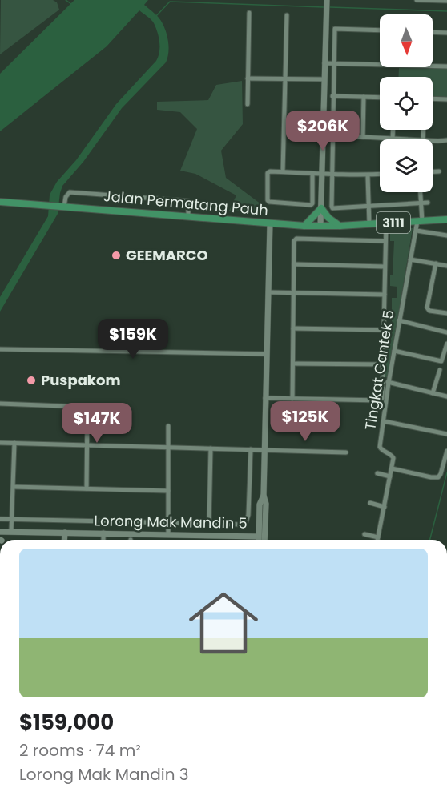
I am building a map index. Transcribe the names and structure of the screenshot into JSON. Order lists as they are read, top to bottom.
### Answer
{
  "streets": {
    "main road": ["Jalan Permatang Pauh", "3111"],
    "street": ["Tingkat Cantek 5", "Lorong Mak Mandin 5"]
  },
  "crossings": [
    ["Jalan Permatang Pauh", "Tingkat Cantek 5"],
    ["Jalan Permatang Pauh", "Lorong Mak Mandin 5"]
  ],
  "places": ["GEEMARCO", "Puspakom"],
  "north": "bottom",
  "page": {
    "price": [
      "$206K",
      "$159K",
      "$125K",
      "$147K"
    ],
    "list": [
      {
        "name": "$159,000",
        "note": "2 rooms · 74 m² · Lorong Mak Mandin 3"
      }
    ]
  }
}
